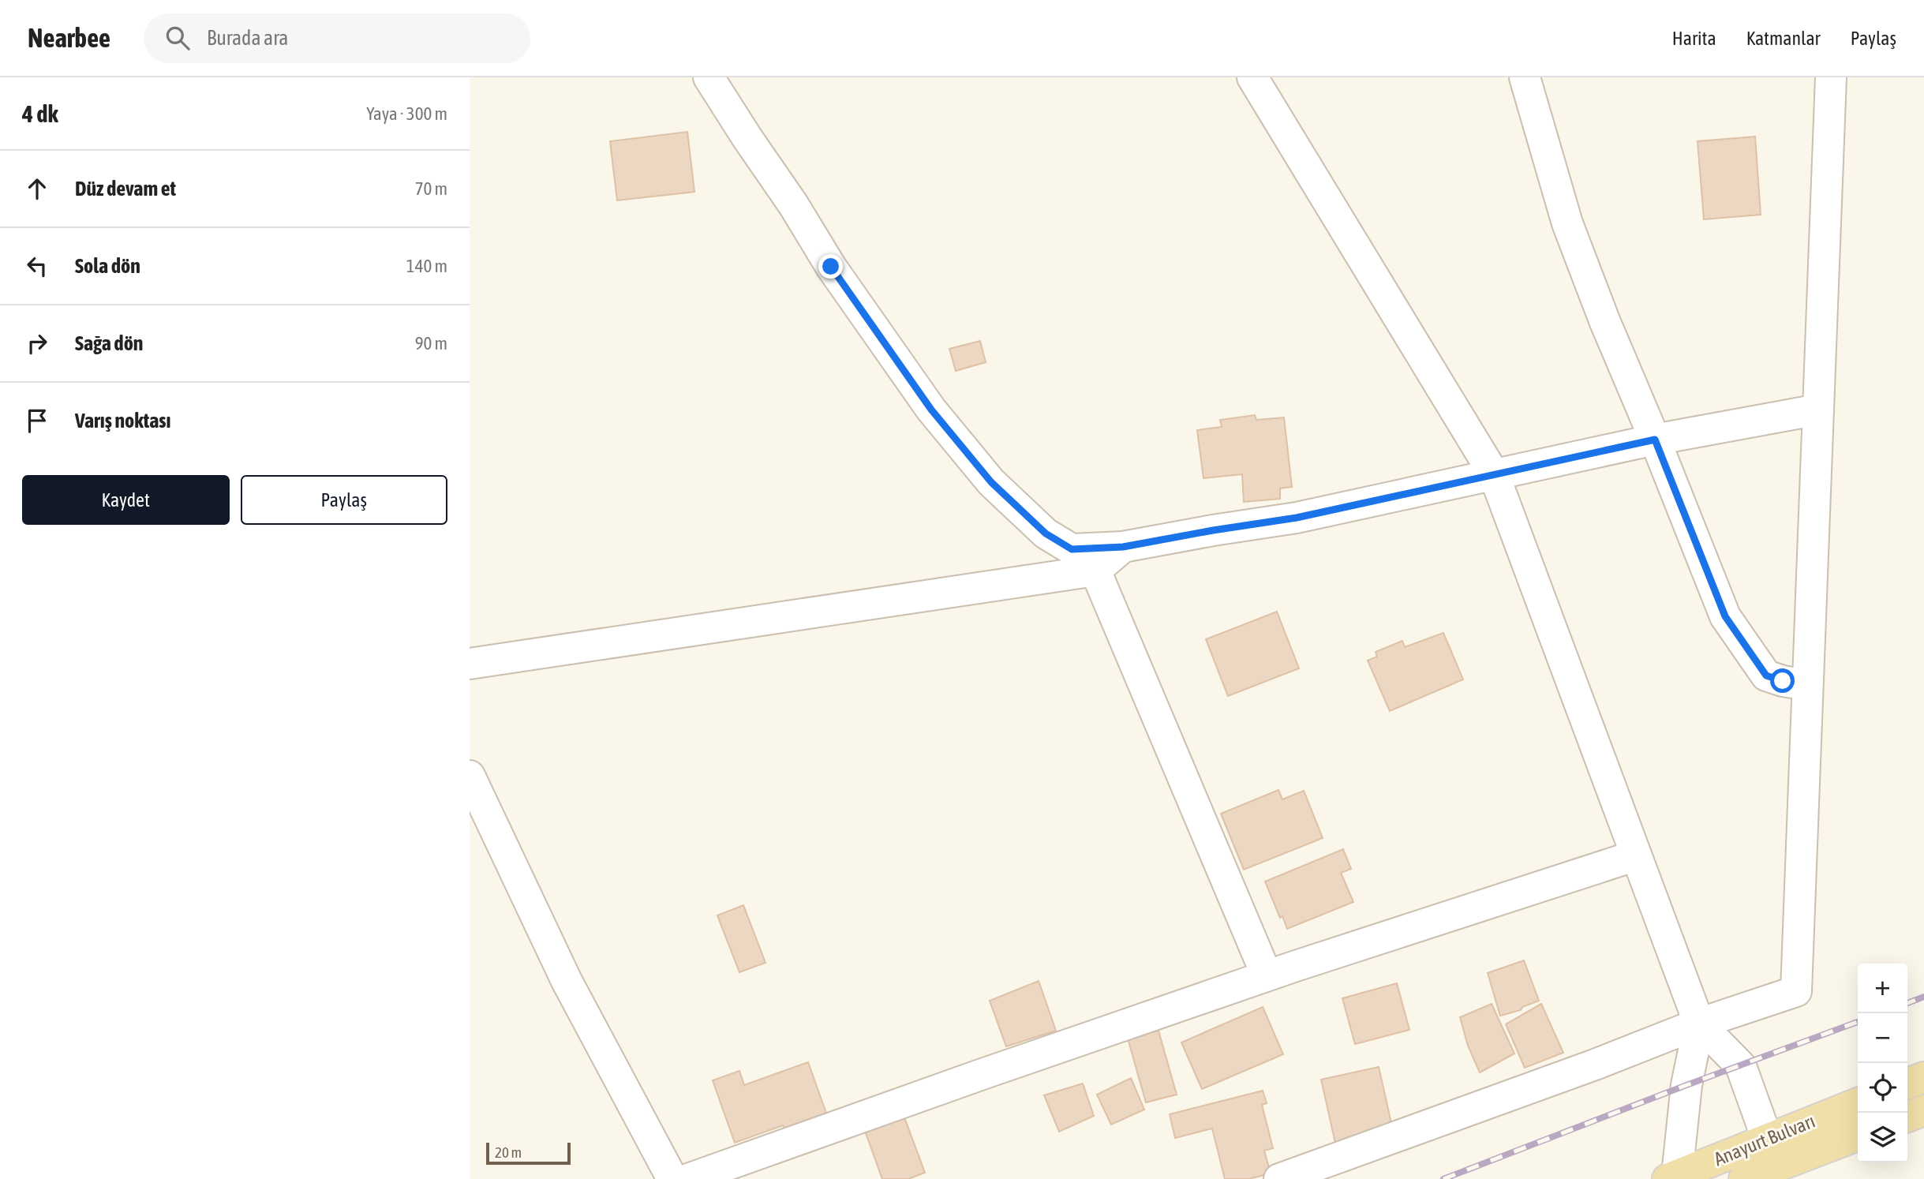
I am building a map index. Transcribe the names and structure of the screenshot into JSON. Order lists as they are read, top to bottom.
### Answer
{
  "streets": {
    "main road": ["Anayurt Bulvarı"]
  },
  "scale_bar": "20 m",
  "page": {
    "header": "Nearbee",
    "search": "Burada ara",
    "nav": ["Harita", "Katmanlar", "Paylaş"],
    "heading": ["4 dk", "Yaya · 300 m"],
    "list": [
      ["Düz devam et", "70 m"],
      ["Sola dön", "140 m"],
      ["Sağa dön", "90 m"],
      "Varış noktası"
    ],
    "buttons": ["Kaydet", "Paylaş"],
    "map_buttons": ["+", "−"],
    "scale": "20 m"
  }
}
